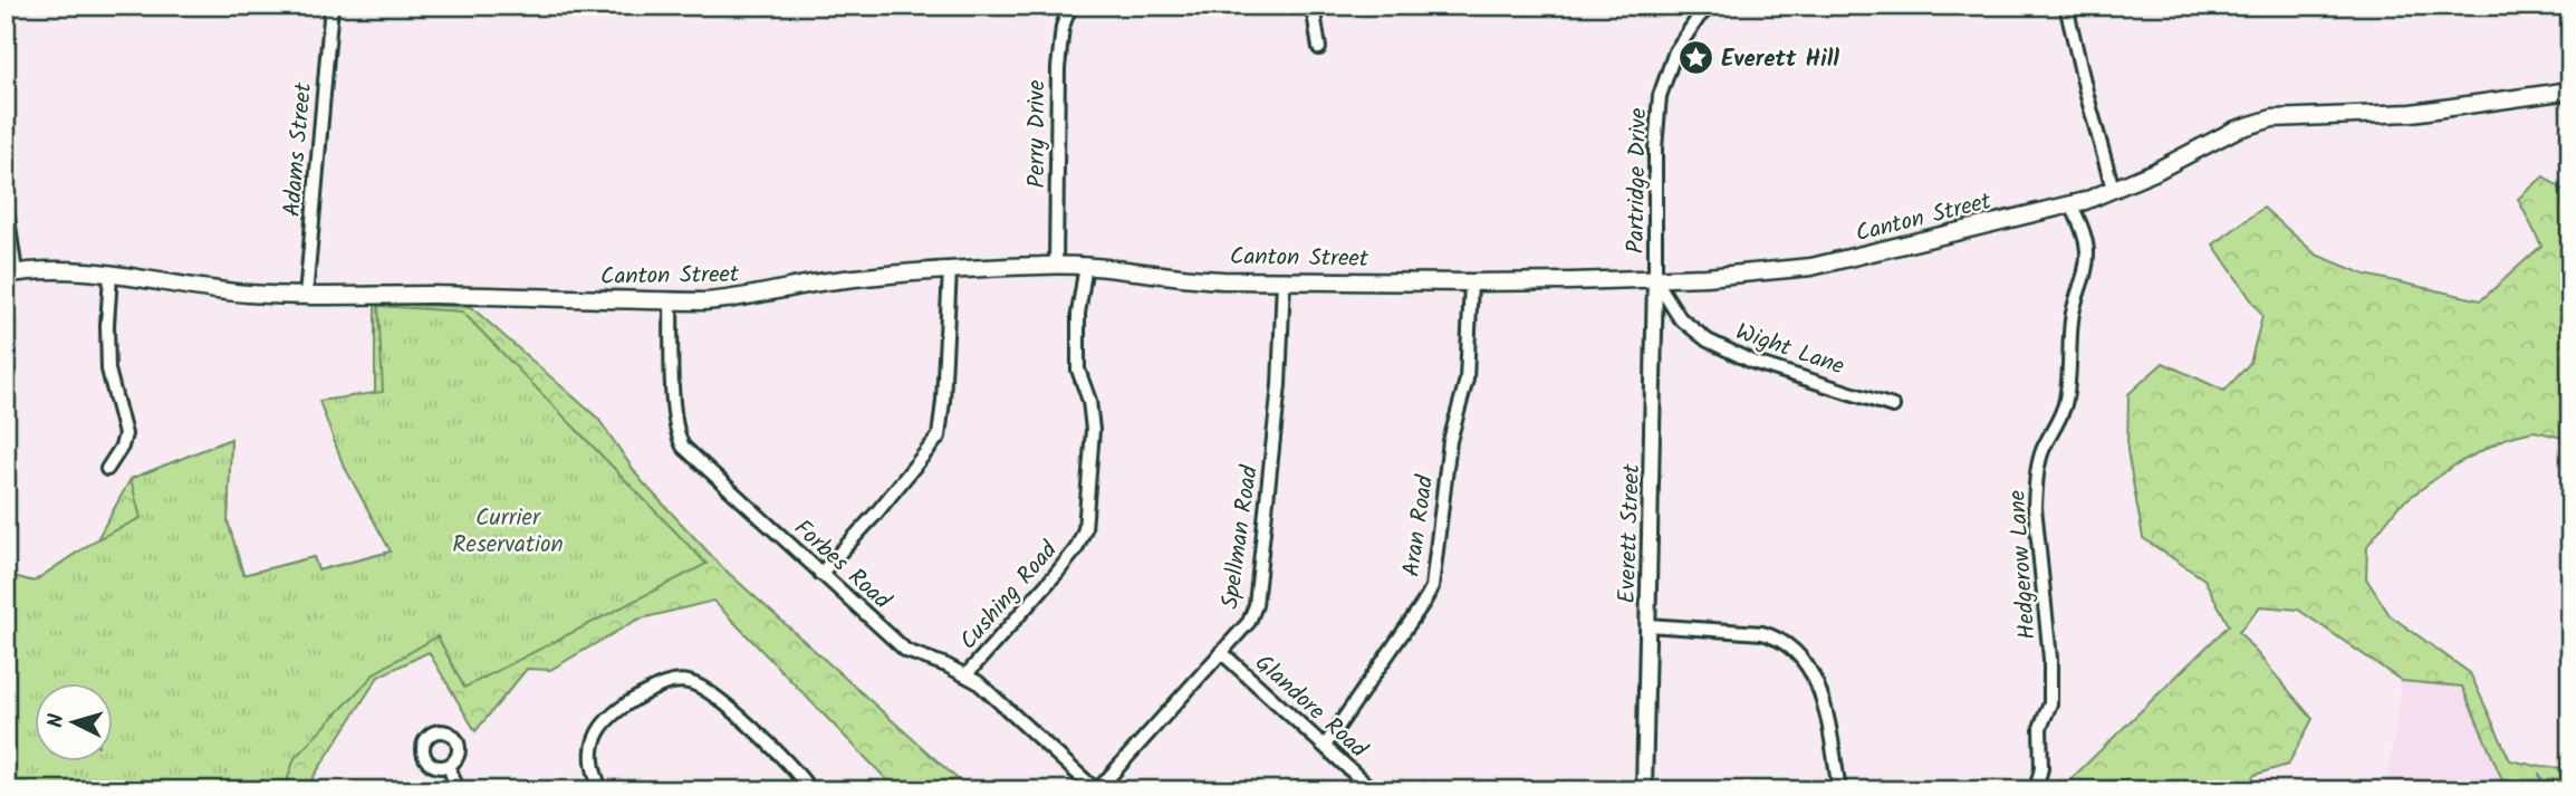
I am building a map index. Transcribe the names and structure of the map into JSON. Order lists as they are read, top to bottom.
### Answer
{
  "streets": {
    "main road": ["Canton Street"],
    "street": [
      "Perry Drive",
      "Adams Street",
      "Partridge Drive",
      "Wight Lane",
      "Aran Road",
      "Everett Street",
      "Spellman Road",
      "Forbes Road",
      "Hedgerow Lane",
      "Cushing Road",
      "Glandore Road"
    ]
  },
  "crossings": [
    ["Perry Drive", "Canton Street"],
    ["Adams Street", "Canton Street"],
    ["Partridge Drive", "Canton Street"],
    ["Partridge Drive", "Wight Lane"],
    ["Partridge Drive", "Everett Street"],
    ["Canton Street", "Wight Lane"],
    ["Canton Street", "Aran Road"],
    ["Canton Street", "Everett Street"],
    ["Canton Street", "Spellman Road"],
    ["Canton Street", "Forbes Road"],
    ["Canton Street", "Hedgerow Lane"],
    ["Canton Street", "Cushing Road"],
    ["Wight Lane", "Everett Street"],
    ["Aran Road", "Glandore Road"],
    ["Spellman Road", "Forbes Road"],
    ["Spellman Road", "Glandore Road"],
    ["Forbes Road", "Cushing Road"]
  ],
  "parks": ["Currier Reservation"],
  "places": {
    "place": ["Everett Hill"]
  },
  "north": "left"
}
